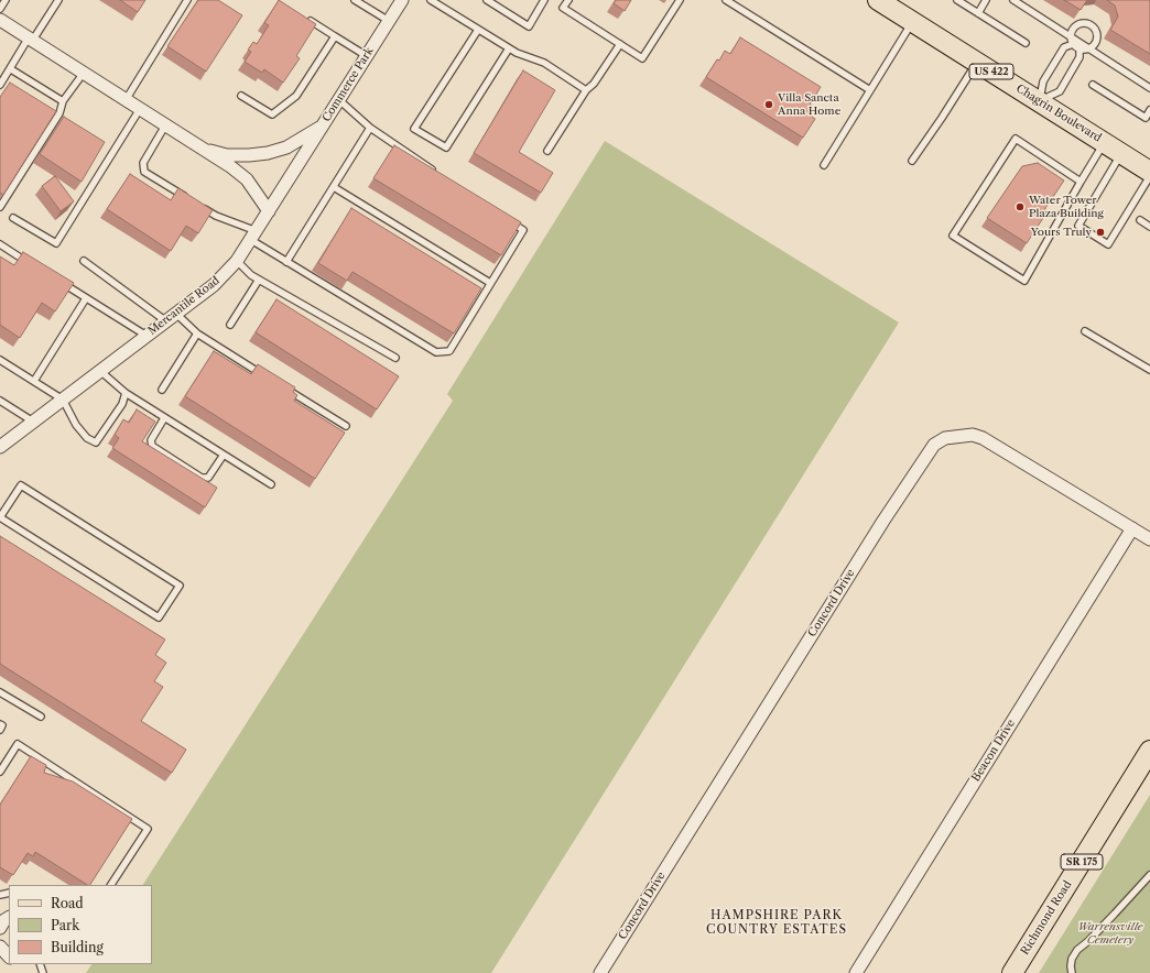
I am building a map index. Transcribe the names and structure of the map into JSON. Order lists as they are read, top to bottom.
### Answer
{
  "streets": {
    "main road": [
      "US 422",
      "Chagrin Boulevard",
      "SR 175",
      "Richmond Road"
    ],
    "street": [
      "Commerce Park",
      "Mercantile Road",
      "Concord Drive",
      "Beacon Drive"
    ]
  },
  "crossings": [
    ["Commerce Park", "Mercantile Road"],
    ["Concord Drive", "Beacon Drive"]
  ],
  "districts": ["HAMPSHIRE PARK COUNTRY ESTATES"],
  "parks": ["Warrensville Cemetery"],
  "places": ["Villa Sancta Anna Home", "Water Tower Plaza Building", "Yours Truly"],
  "legend": ["Road", "Park", "Building"]
}
